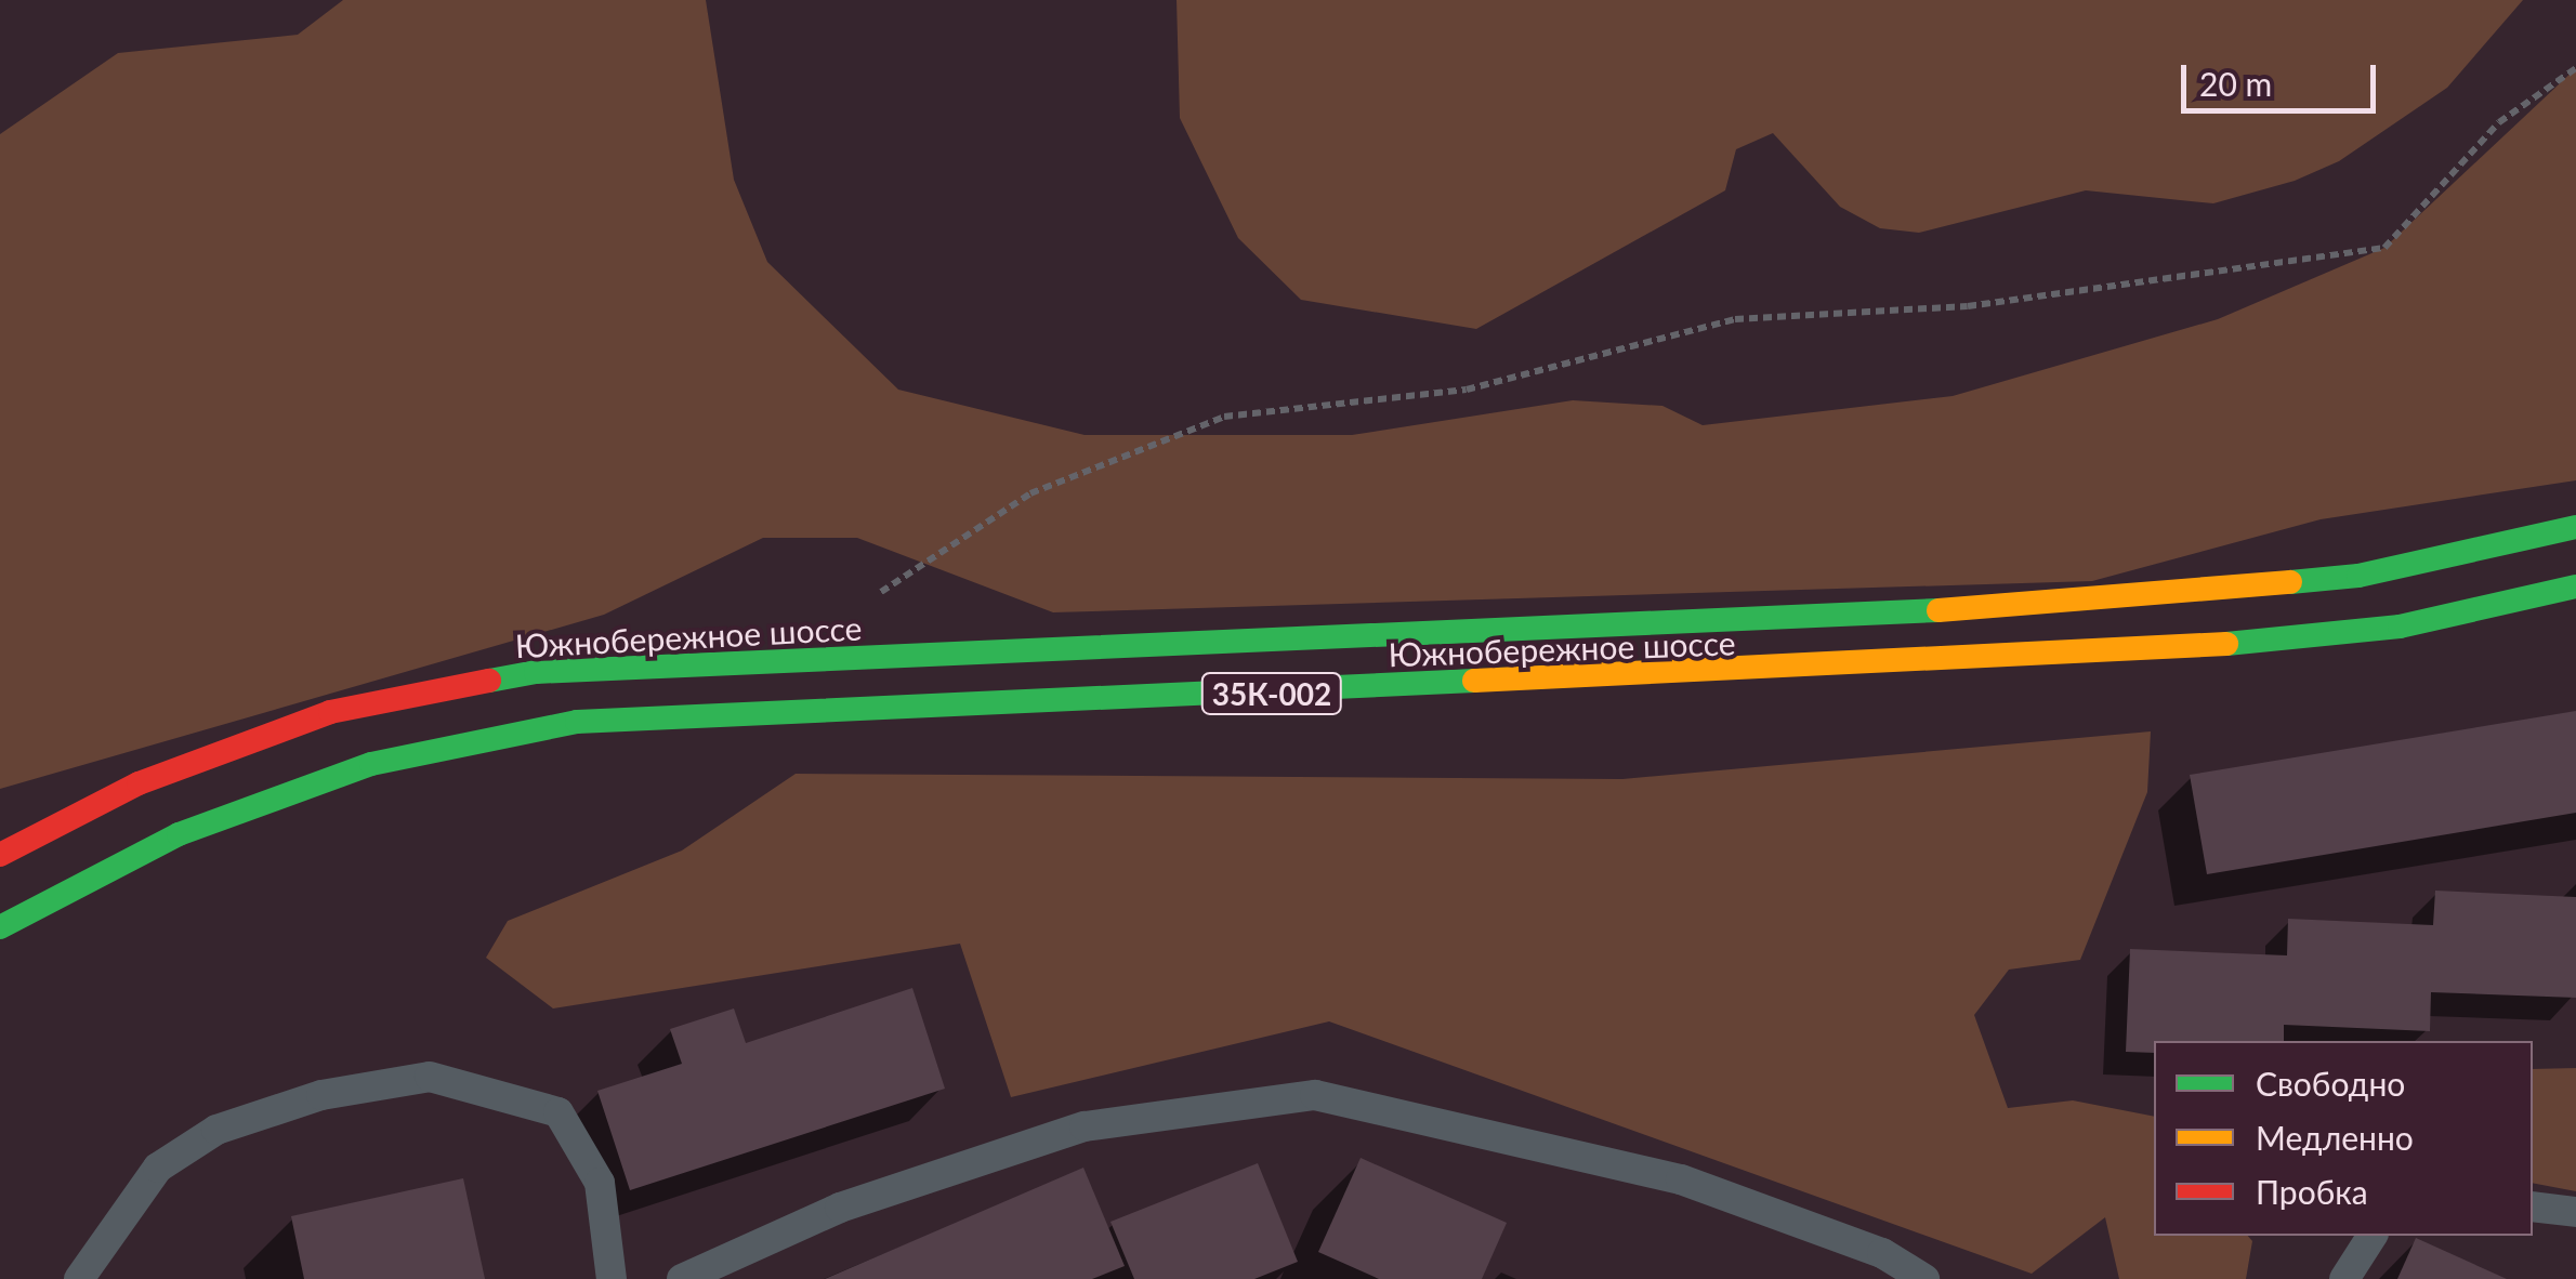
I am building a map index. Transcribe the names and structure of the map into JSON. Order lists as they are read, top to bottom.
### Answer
{
  "streets": {
    "highway": ["Южнобережное шоссе", "35К-002"]
  },
  "legend": ["Свободно", "Медленно", "Пробка"],
  "scale_bar": "20 m"
}
